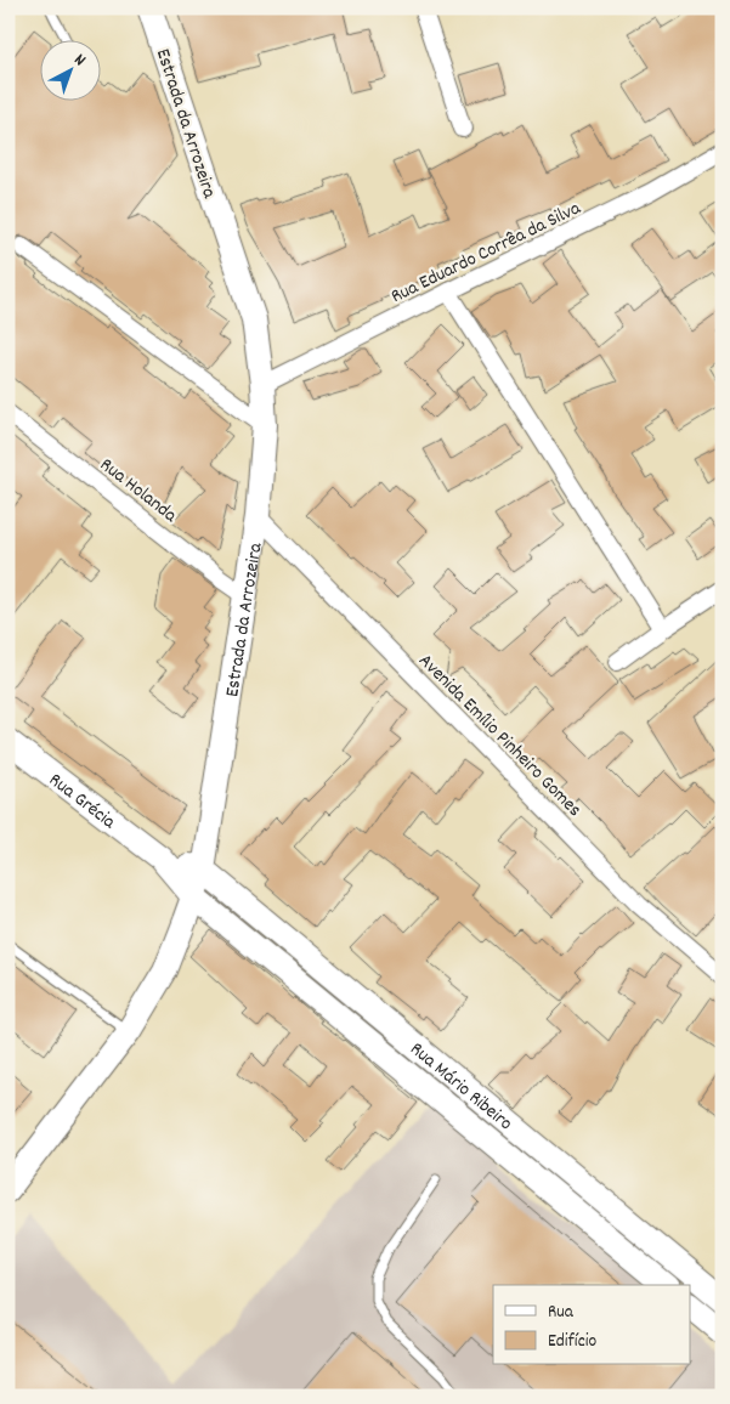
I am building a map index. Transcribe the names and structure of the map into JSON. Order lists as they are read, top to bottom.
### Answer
{
  "streets": {
    "main road": ["Estrada da Arrozeira", "Rua Grécia", "Rua Mário Ribeiro"],
    "street": ["Rua Eduardo Corrêa da Silva", "Rua Holanda", "Avenida Emílio Pinheiro Gomes"]
  },
  "crossings": [
    ["Estrada da Arrozeira", "Rua Eduardo Corrêa da Silva"],
    ["Estrada da Arrozeira", "Rua Holanda"],
    ["Estrada da Arrozeira", "Avenida Emílio Pinheiro Gomes"],
    ["Estrada da Arrozeira", "Rua Grécia"],
    ["Estrada da Arrozeira", "Rua Mário Ribeiro"],
    ["Rua Grécia", "Rua Mário Ribeiro"]
  ],
  "legend": ["Rua", "Edifício"],
  "north": "top right"
}
